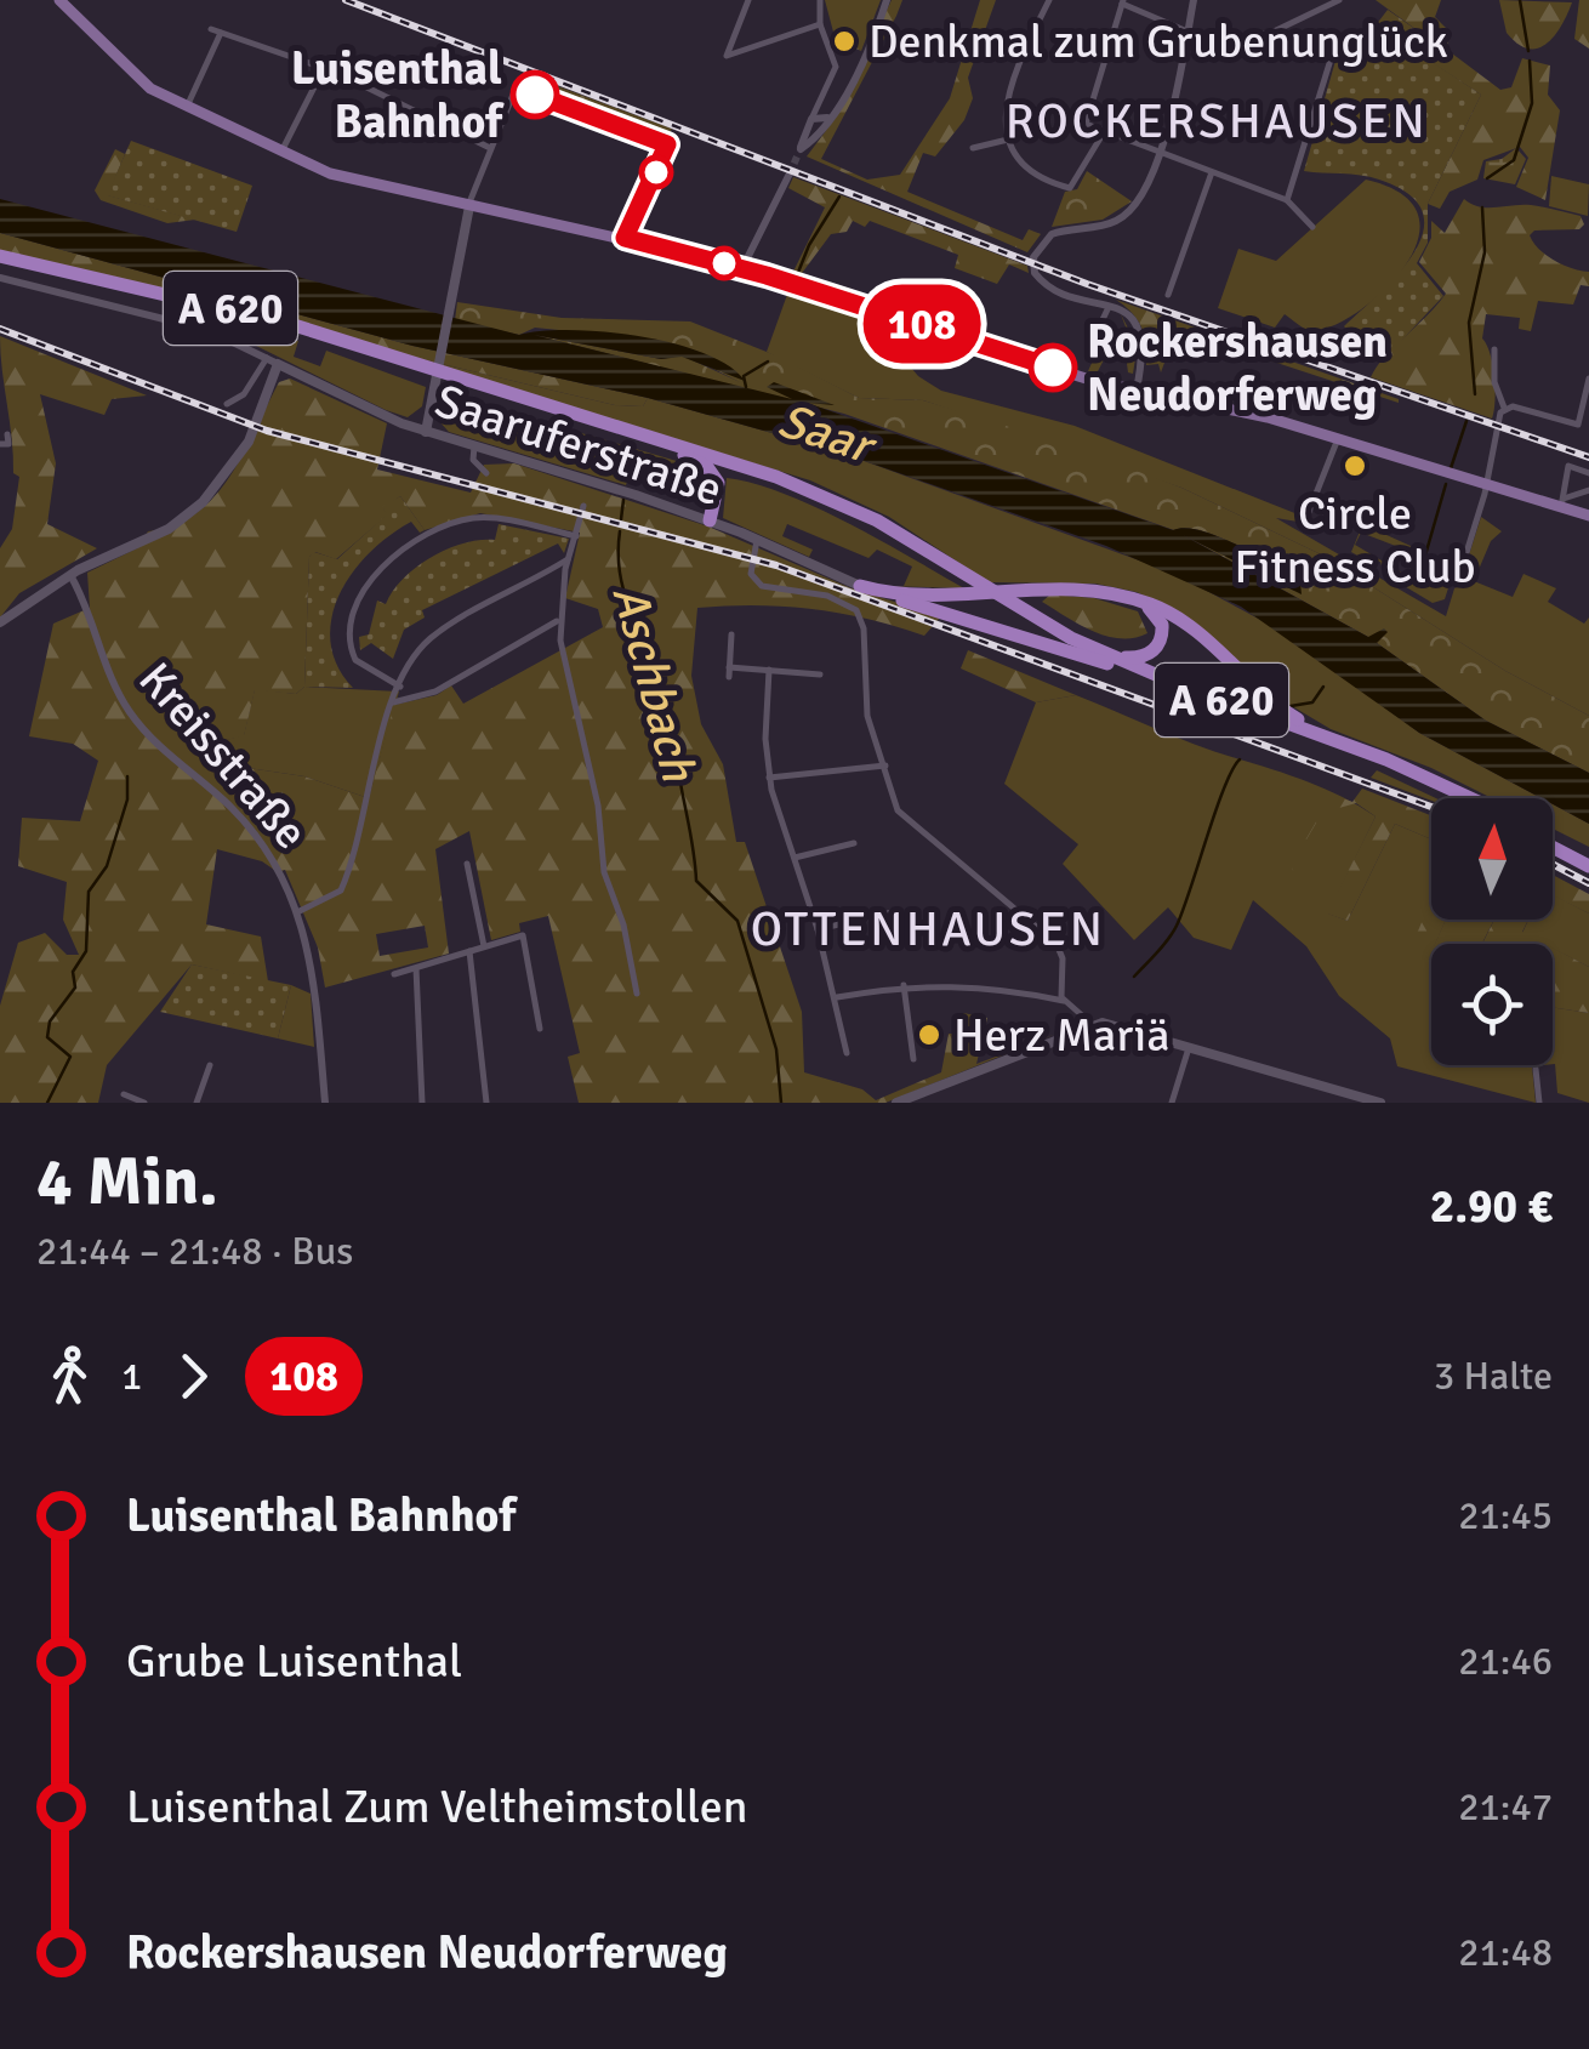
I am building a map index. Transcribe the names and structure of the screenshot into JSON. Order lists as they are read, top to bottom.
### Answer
{
  "streets": {
    "highway": ["A 620"],
    "main road": ["Saaruferstraße"],
    "street": ["Kreisstraße"]
  },
  "districts": ["ROCKERSHAUSEN", "OTTENHAUSEN"],
  "water": ["Saar", "Aschbach"],
  "places": [
    "Denkmal zum Grubenunglück",
    "Luisenthal Bahnhof",
    "Rockershausen Neudorferweg",
    "Circle Fitness Club",
    "Herz Mariä"
  ],
  "lines": ["bus line 108"],
  "north": "top",
  "page": {
    "on_map": "108",
    "heading": ["4 Min.", "21:44 – 21:48 · Bus", "2.90 €"],
    "legs": ["1", "108", "3 Halte"],
    "list": [
      {
        "name": "Luisenthal Bahnhof",
        "value": "21:45"
      },
      {
        "name": "Grube Luisenthal",
        "value": "21:46"
      },
      {
        "name": "Luisenthal Zum Veltheimstollen",
        "value": "21:47"
      },
      {
        "name": "Rockershausen Neudorferweg",
        "value": "21:48"
      }
    ]
  }
}
